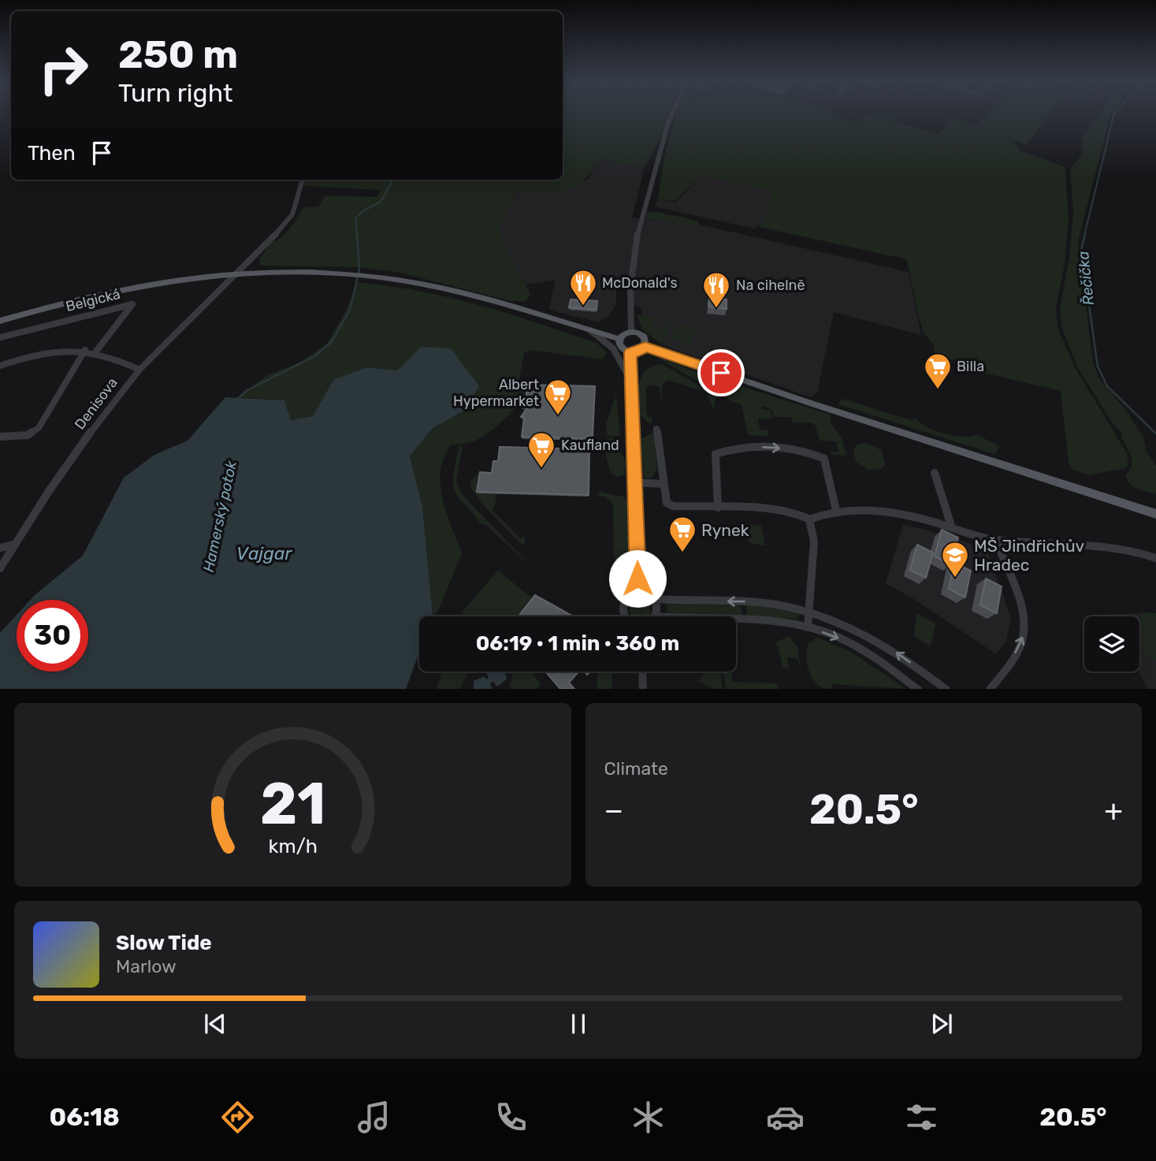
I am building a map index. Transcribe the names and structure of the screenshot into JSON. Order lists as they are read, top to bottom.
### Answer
{
  "streets": {
    "street": ["Belgická", "Denisova"]
  },
  "water": ["Řečička", "Hamerský potok", "Vajgar"],
  "places": {
    "restaurant": ["McDonald's", "Na cihelně"],
    "supermarket": [
      "Billa",
      "Albert Hypermarket",
      "Kaufland",
      "Rynek"
    ],
    "school or university": ["MŠ Jindřichův Hradec"]
  },
  "page": {
    "turn": ["250 m", "Turn right"],
    "then": "Then",
    "limit": "30",
    "trip": "06:19 · 1 min · 360 m",
    "tile": "Climate",
    "heat": ["−", "20.5°", "+"],
    "song": ["Slow Tide", "Marlow"],
    "tabs": ["06:18", "20.5°"],
    "gauge": ["21", "km/h"]
  }
}
